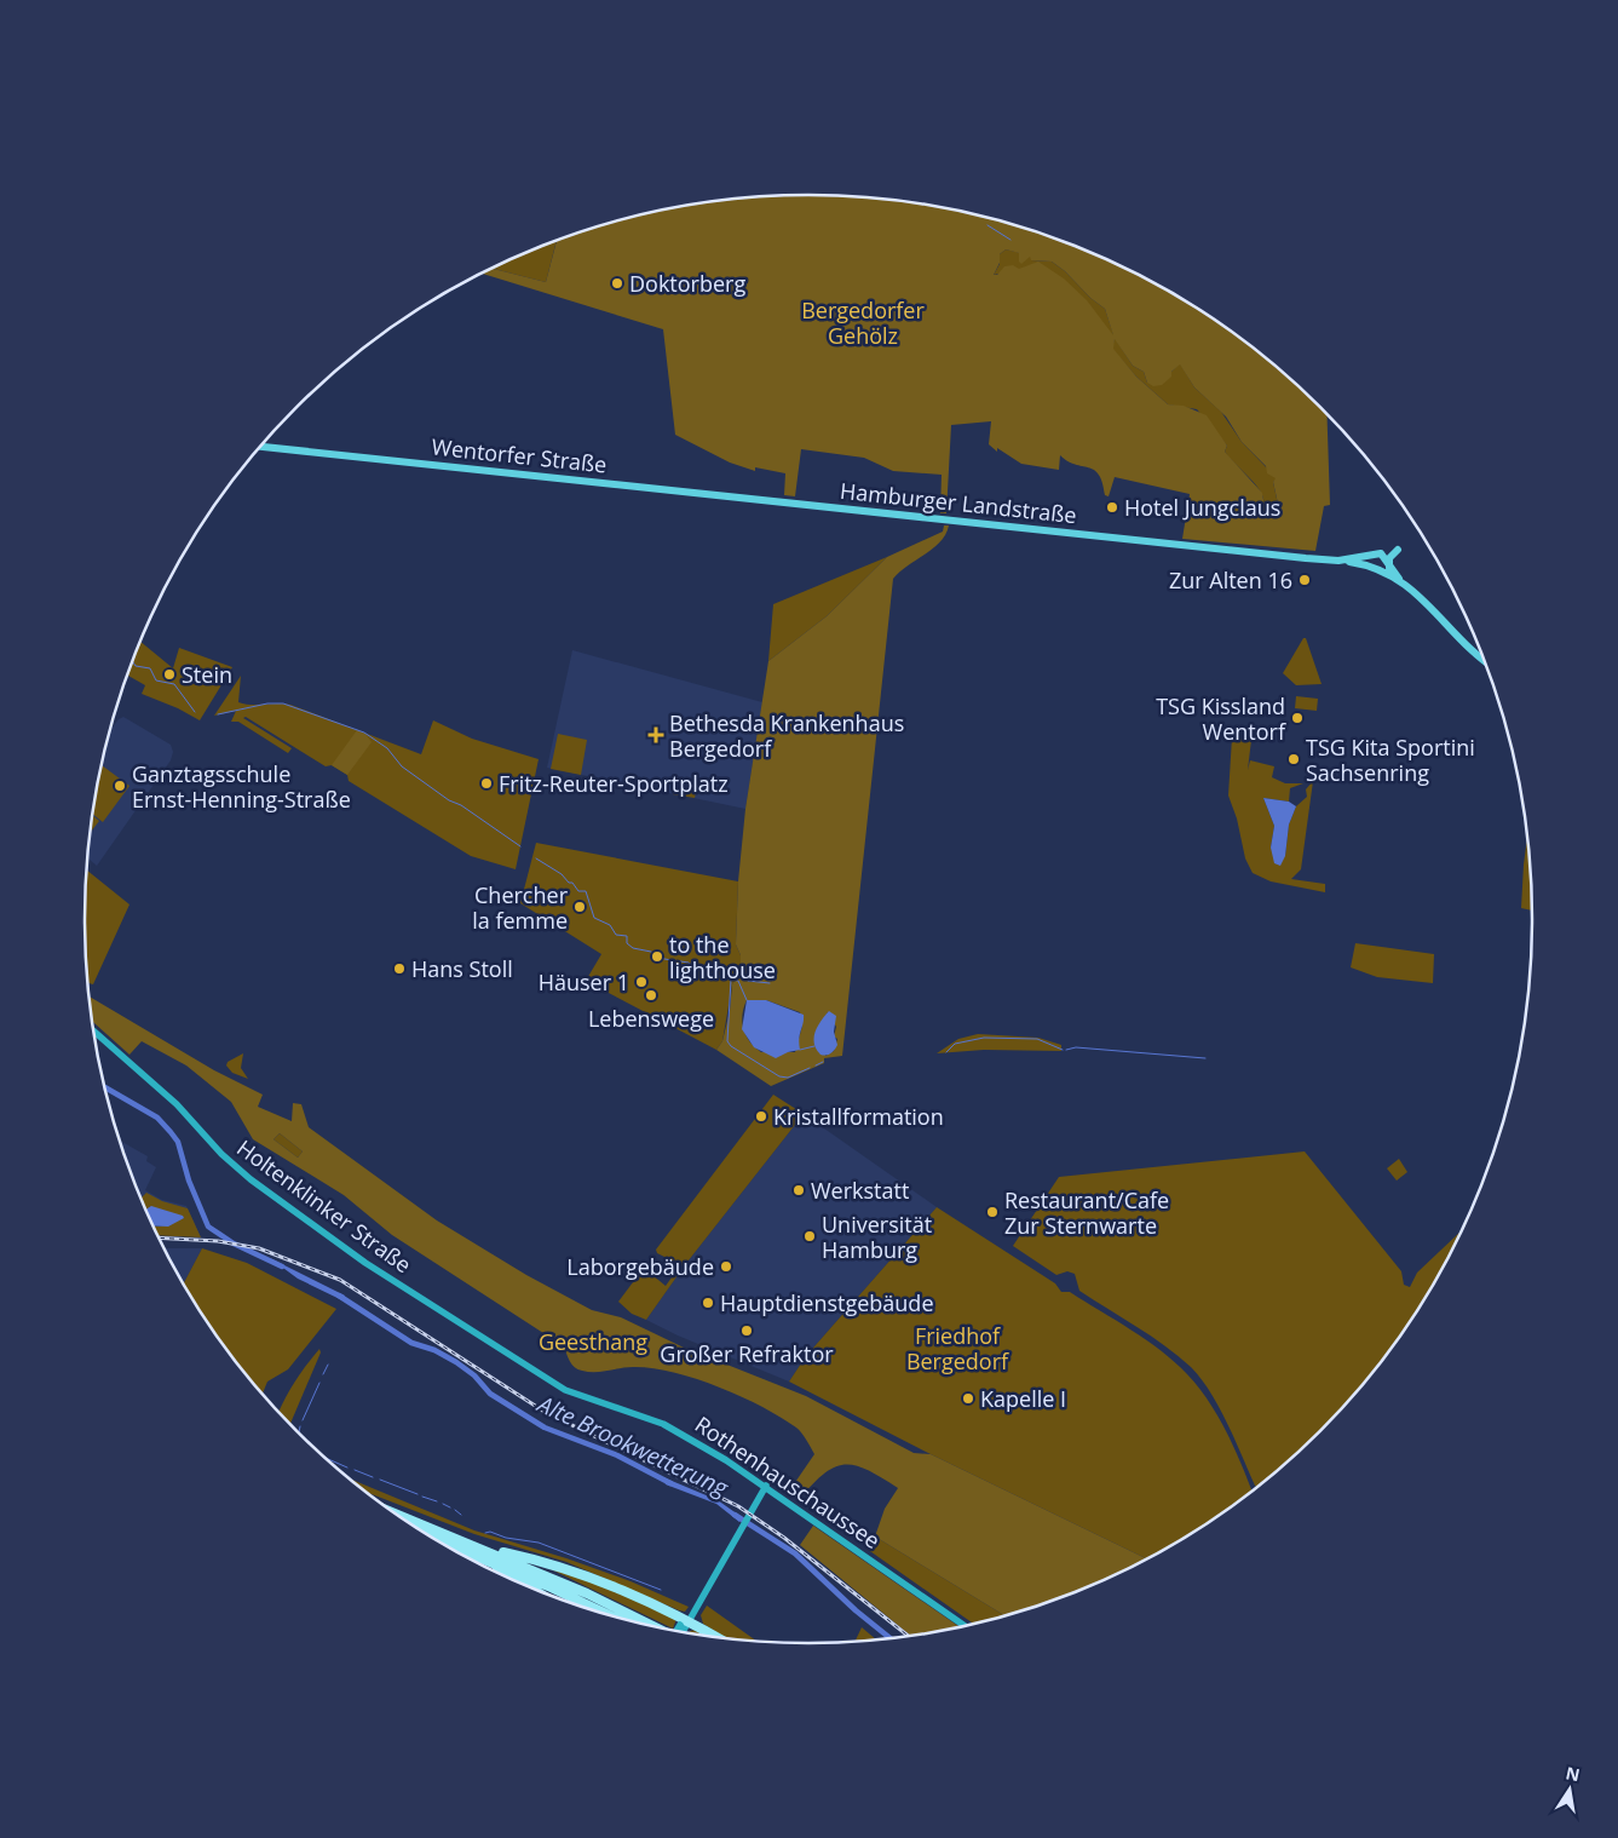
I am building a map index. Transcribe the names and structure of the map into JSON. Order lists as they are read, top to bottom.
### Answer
{
  "streets": {
    "main road": [
      "Wentorfer Straße",
      "Hamburger Landstraße",
      "Holtenklinker Straße",
      "Rothenhauschaussee"
    ]
  },
  "crossings": [
    ["Wentorfer Straße", "Hamburger Landstraße"],
    ["Holtenklinker Straße", "Rothenhauschaussee"]
  ],
  "water": ["Alte Brookwetterung"],
  "parks": ["Bergedorfer Gehölz", "Friedhof Bergedorf", "Geesthang"],
  "places": {
    "other": [
      "Doktorberg",
      "Hotel Jungclaus",
      "Zur Alten 16",
      "Stein",
      "TSG Kissland Wentorf",
      "TSG Kita Sportini Sachsenring",
      "Fritz-Reuter-Sportplatz",
      "Ganztagsschule Ernst-Henning-Straße",
      "Chercher la femme",
      "to the lighthouse",
      "Hans Stoll",
      "Häuser 1",
      "Lebenswege",
      "Kristallformation",
      "Werkstatt",
      "Restaurant/Cafe Zur Sternwarte",
      "Universität Hamburg",
      "Laborgebäude",
      "Hauptdienstgebäude",
      "Großer Refraktor",
      "Kapelle I"
    ],
    "health": ["Bethesda Krankenhaus Bergedorf"]
  },
  "north": "top"
}
